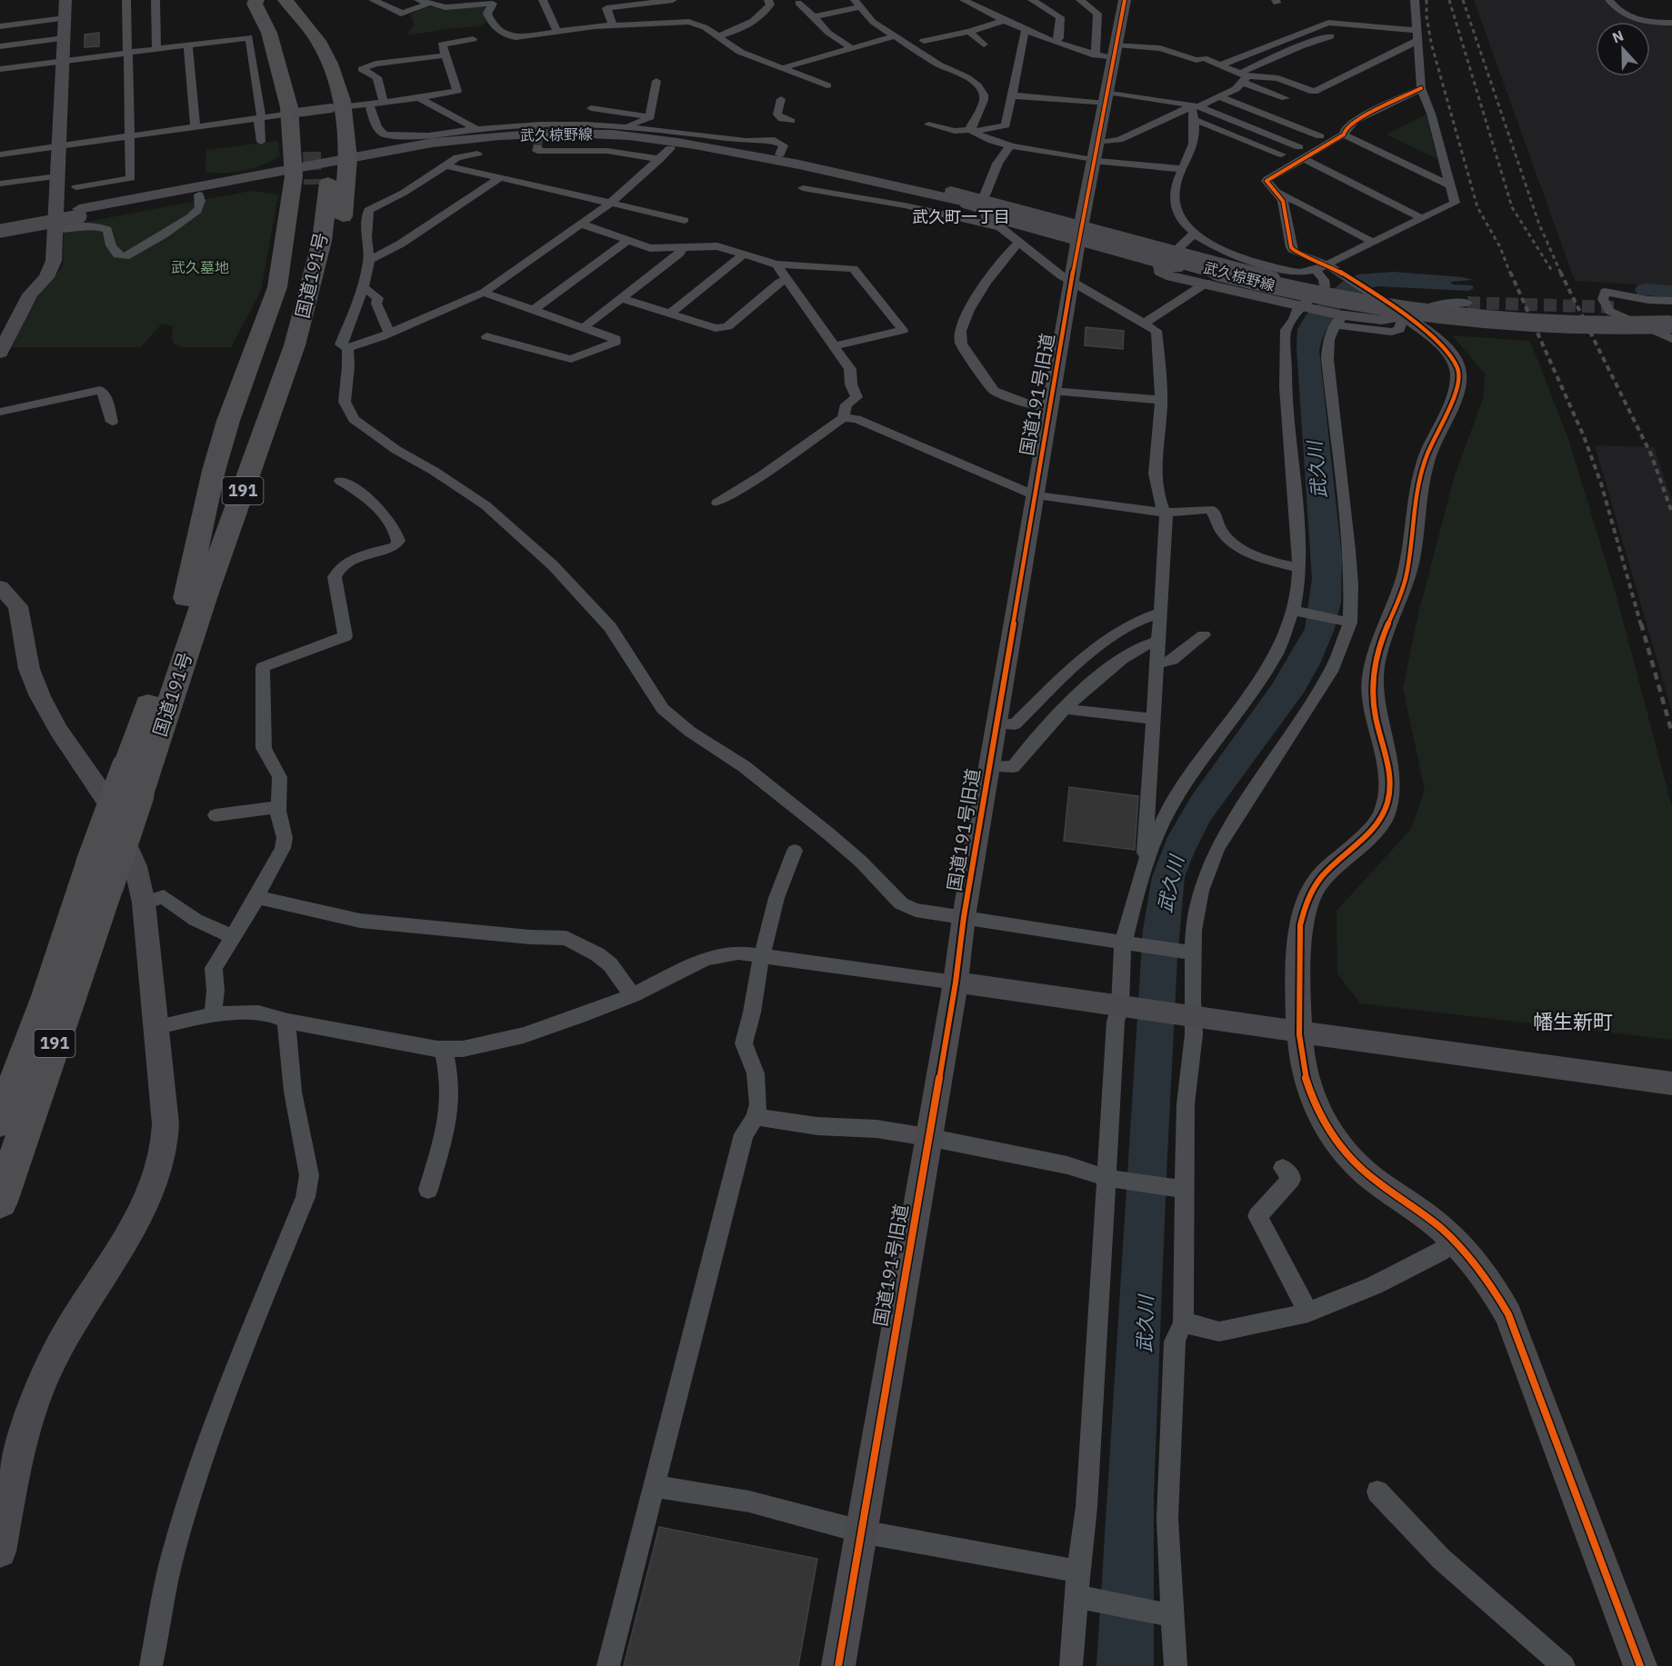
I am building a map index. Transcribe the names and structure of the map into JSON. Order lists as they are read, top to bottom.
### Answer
{
  "streets": {
    "highway": ["国道191号", "191"],
    "street": ["武久椋野線", "国道191号旧道"]
  },
  "crossings": [
    ["武久椋野線", "国道191号"]
  ],
  "districts": ["武久町一丁目", "幡生新町"],
  "water": ["武久川"],
  "parks": ["武久墓地"],
  "north": "top"
}
